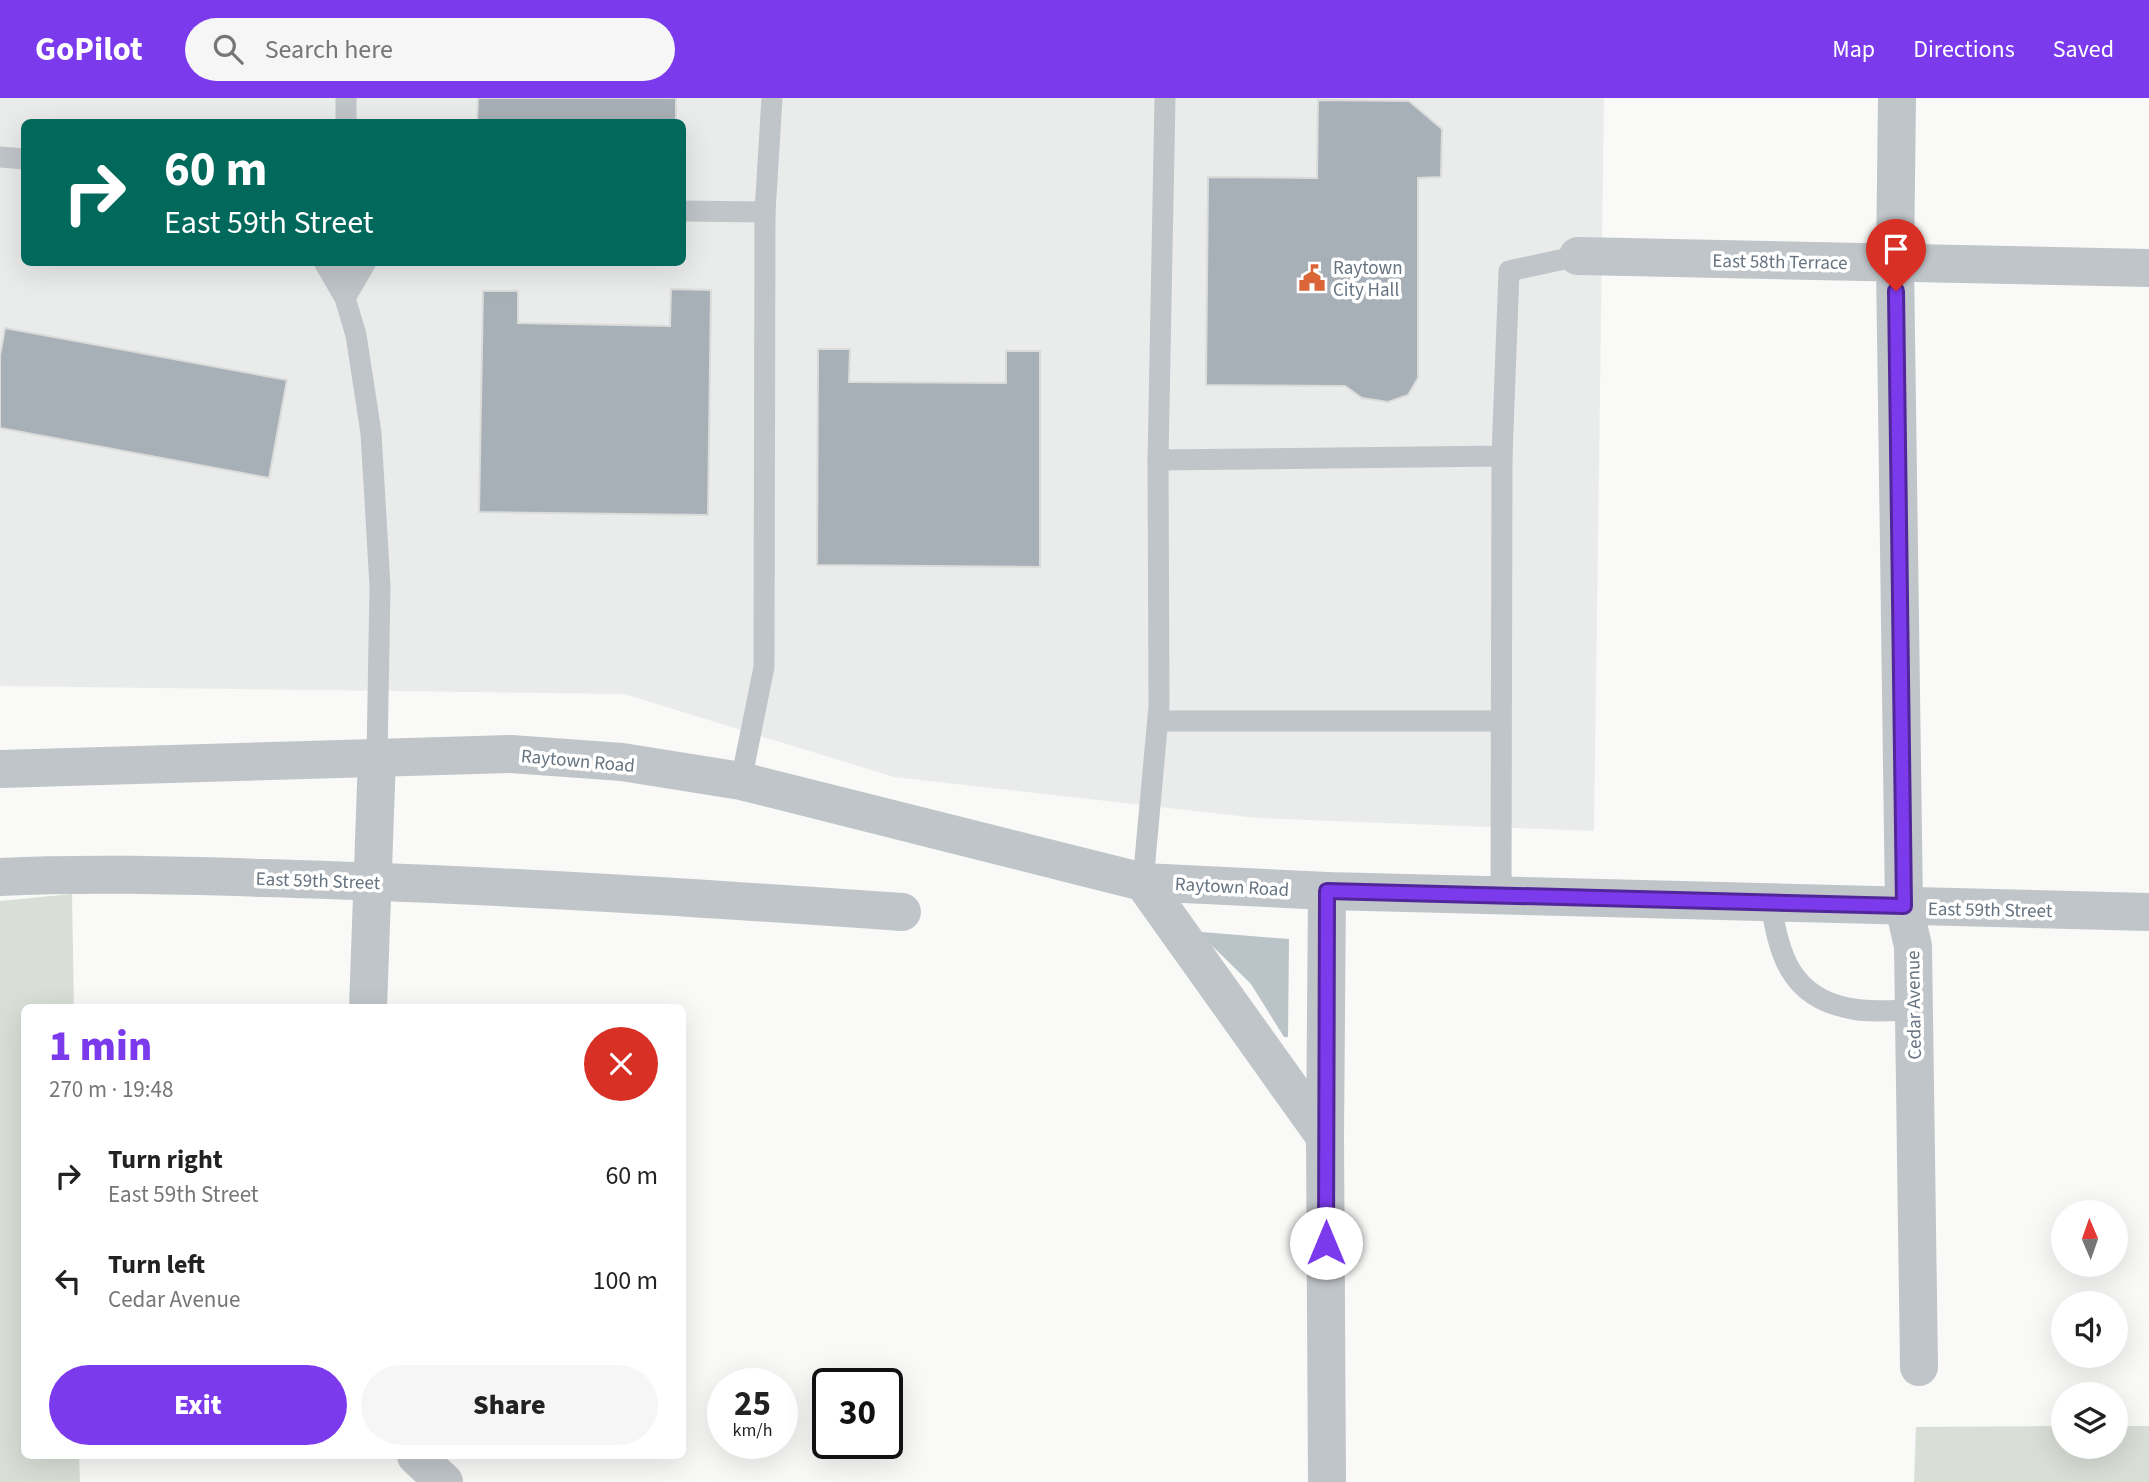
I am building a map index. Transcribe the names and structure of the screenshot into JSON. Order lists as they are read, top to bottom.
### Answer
{
  "streets": {
    "street": [
      "East 58th Terrace",
      "Raytown Road",
      "East 59th Street",
      "Cedar Avenue"
    ]
  },
  "crossings": [
    ["East 58th Terrace", "Cedar Avenue"],
    ["Raytown Road", "East 59th Street"],
    ["East 59th Street", "Cedar Avenue"]
  ],
  "places": {
    "public building": ["Raytown City Hall"]
  },
  "north": "top",
  "page": {
    "header": "GoPilot",
    "search": "Search here",
    "nav": ["Map", "Directions", "Saved"],
    "turn": ["60 m", "East 59th Street"],
    "heading": ["1 min", "270 m · 19:48"],
    "list": [
      {
        "name": "Turn right",
        "note": "East 59th Street",
        "value": "60 m"
      },
      {
        "name": "Turn left",
        "note": "Cedar Avenue",
        "value": "100 m"
      }
    ],
    "buttons": ["Exit", "Share"],
    "speed": "25 km/h",
    "limit": "30"
  }
}
